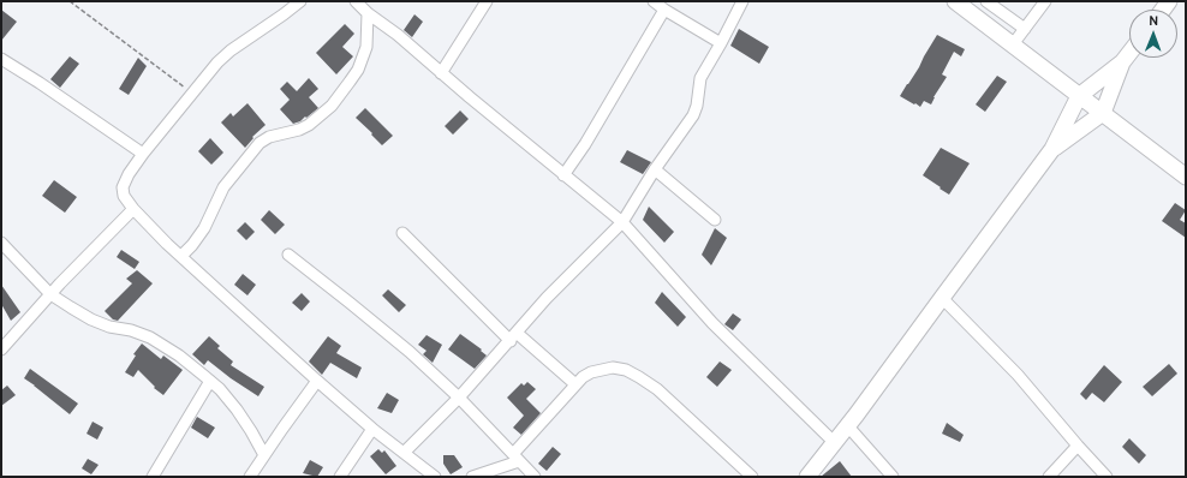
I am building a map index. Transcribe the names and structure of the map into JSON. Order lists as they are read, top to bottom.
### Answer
{
  "north": "top"
}
